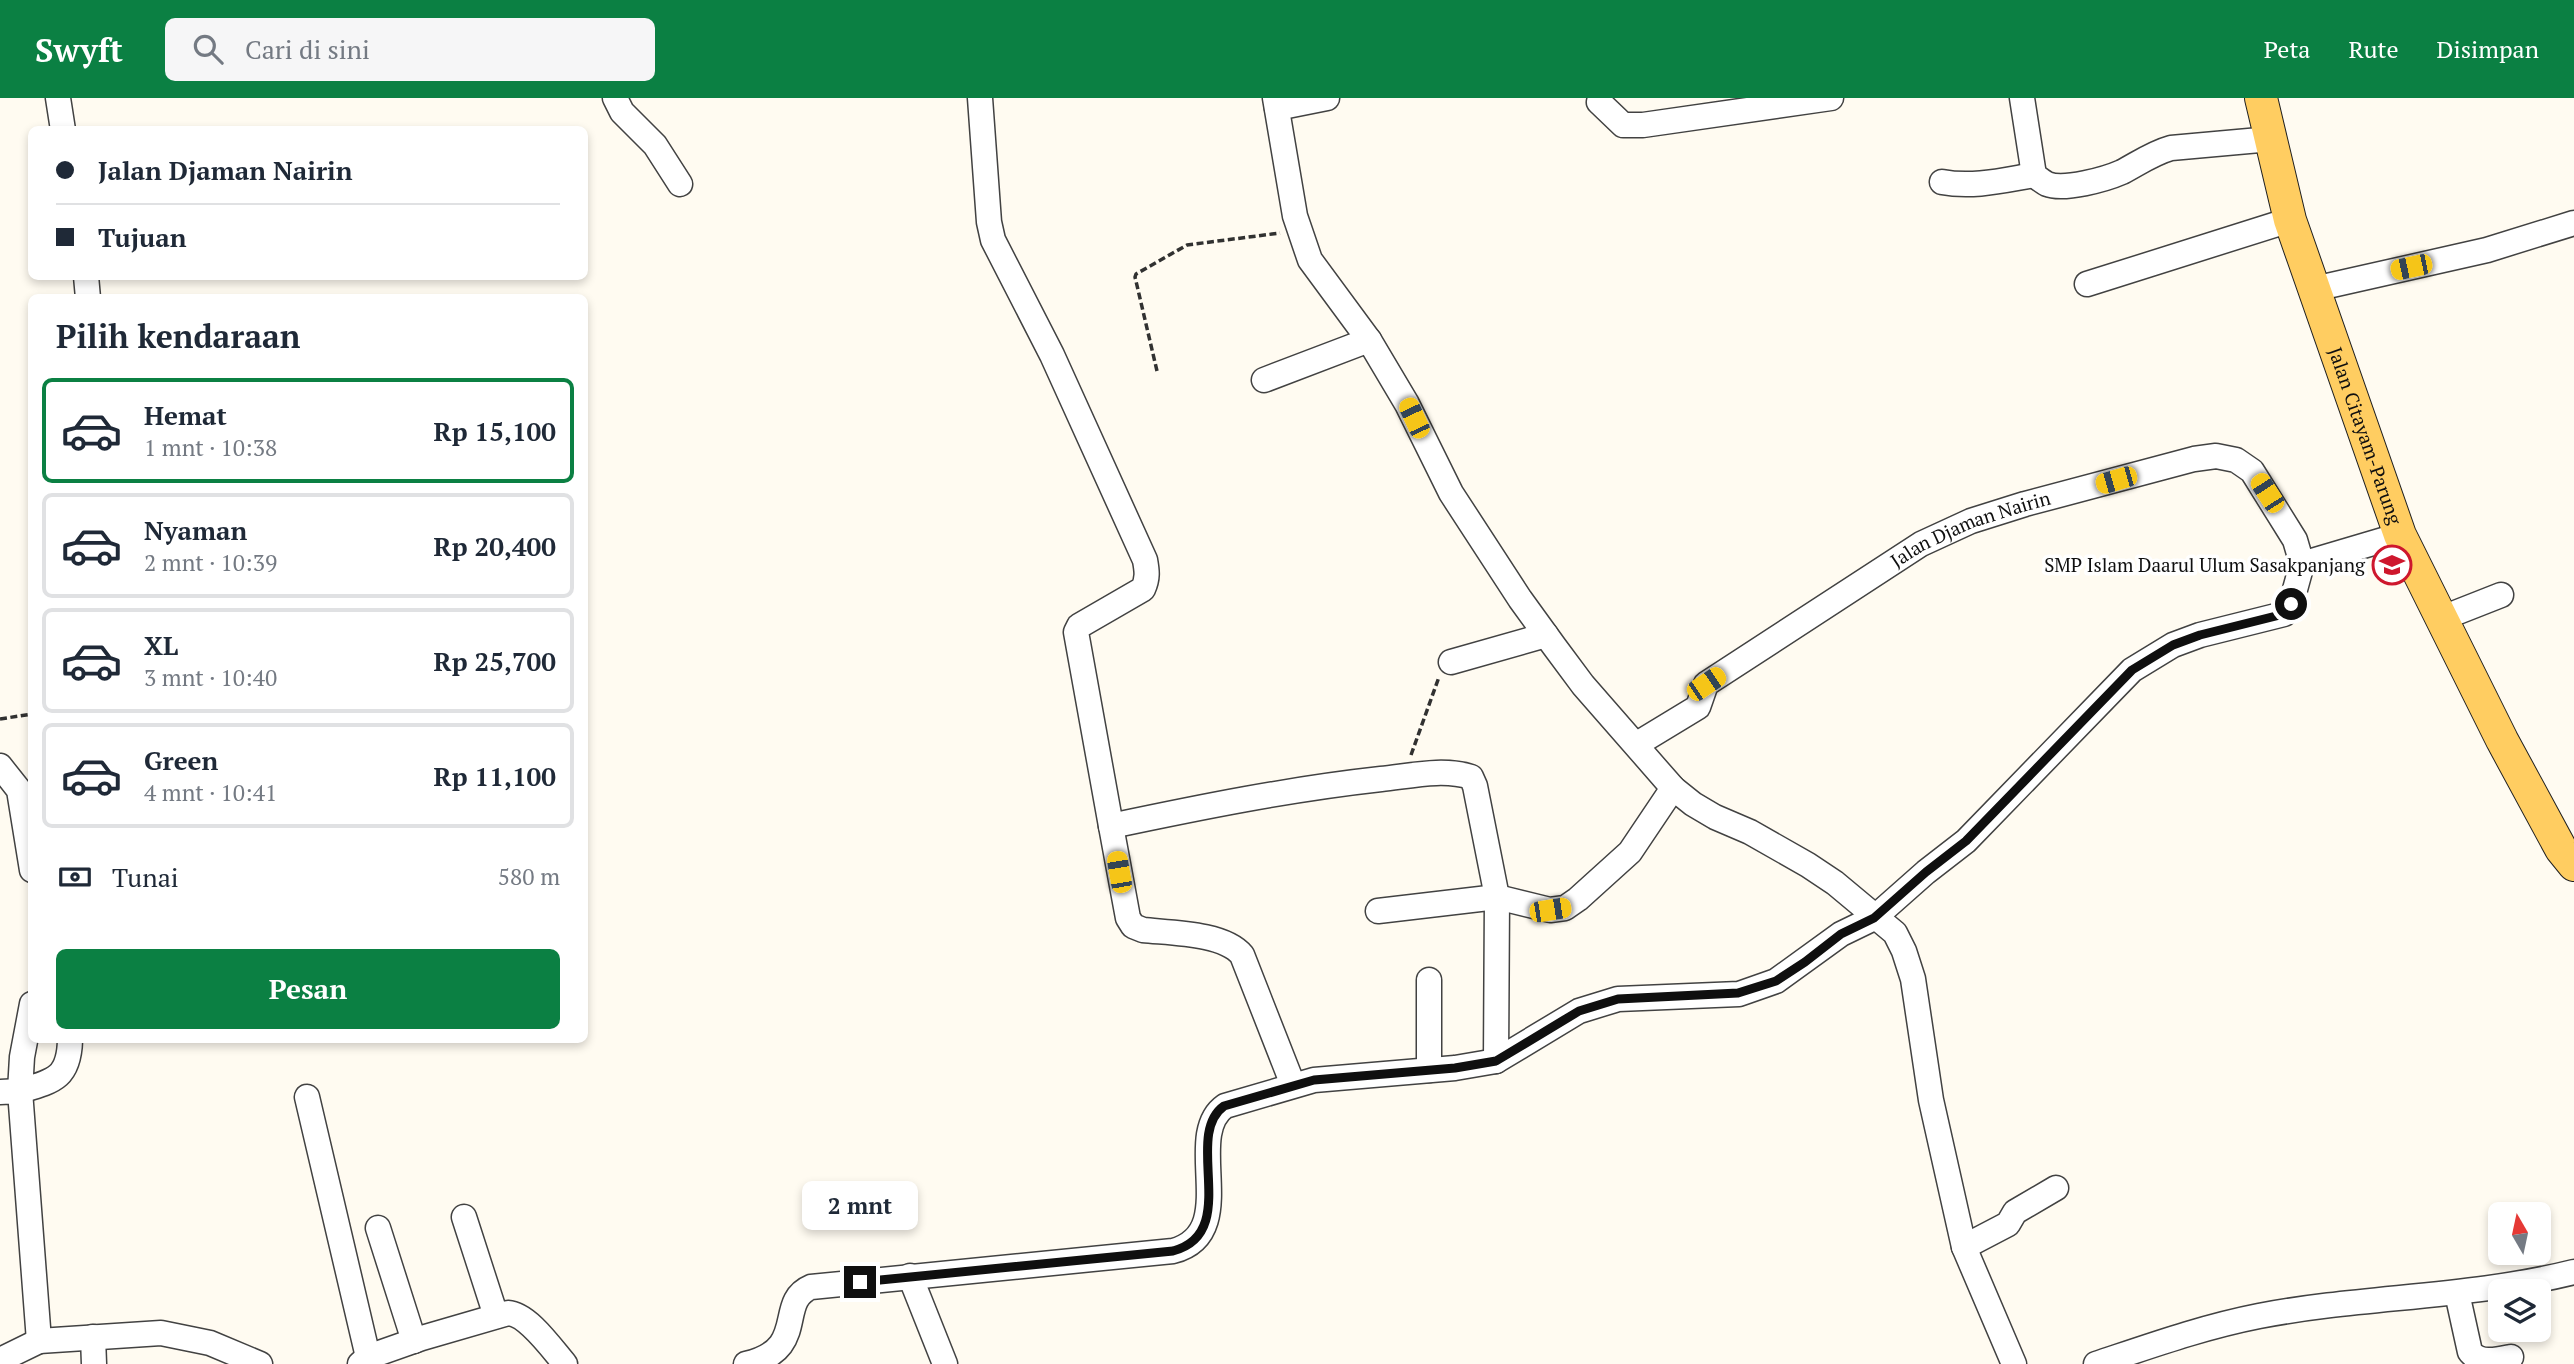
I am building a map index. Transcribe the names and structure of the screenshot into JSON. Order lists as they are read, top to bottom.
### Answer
{
  "streets": {
    "main road": ["Jalan Citayam-Parung"],
    "street": ["Jalan Djaman Nairin"]
  },
  "places": {
    "school or university": ["SMP Islam Daarul Ulum Sasakpanjang"]
  },
  "north": "top",
  "page": {
    "header": "Swyft",
    "search": "Cari di sini",
    "nav": ["Peta", "Rute", "Disimpan"],
    "banner": ["Jalan Djaman Nairin", "Tujuan"],
    "heading": "Pilih kendaraan",
    "list": [
      {
        "name": "Hemat",
        "note": "1 mnt · 10:38",
        "value": "Rp 15,100"
      },
      {
        "name": "Nyaman",
        "note": "2 mnt · 10:39",
        "value": "Rp 20,400"
      },
      {
        "name": "XL",
        "note": "3 mnt · 10:40",
        "value": "Rp 25,700"
      },
      {
        "name": "Green",
        "note": "4 mnt · 10:41",
        "value": "Rp 11,100"
      }
    ],
    "pay": ["Tunai", "580 m"],
    "buttons": "Pesan",
    "bubble": "2 mnt"
  }
}
